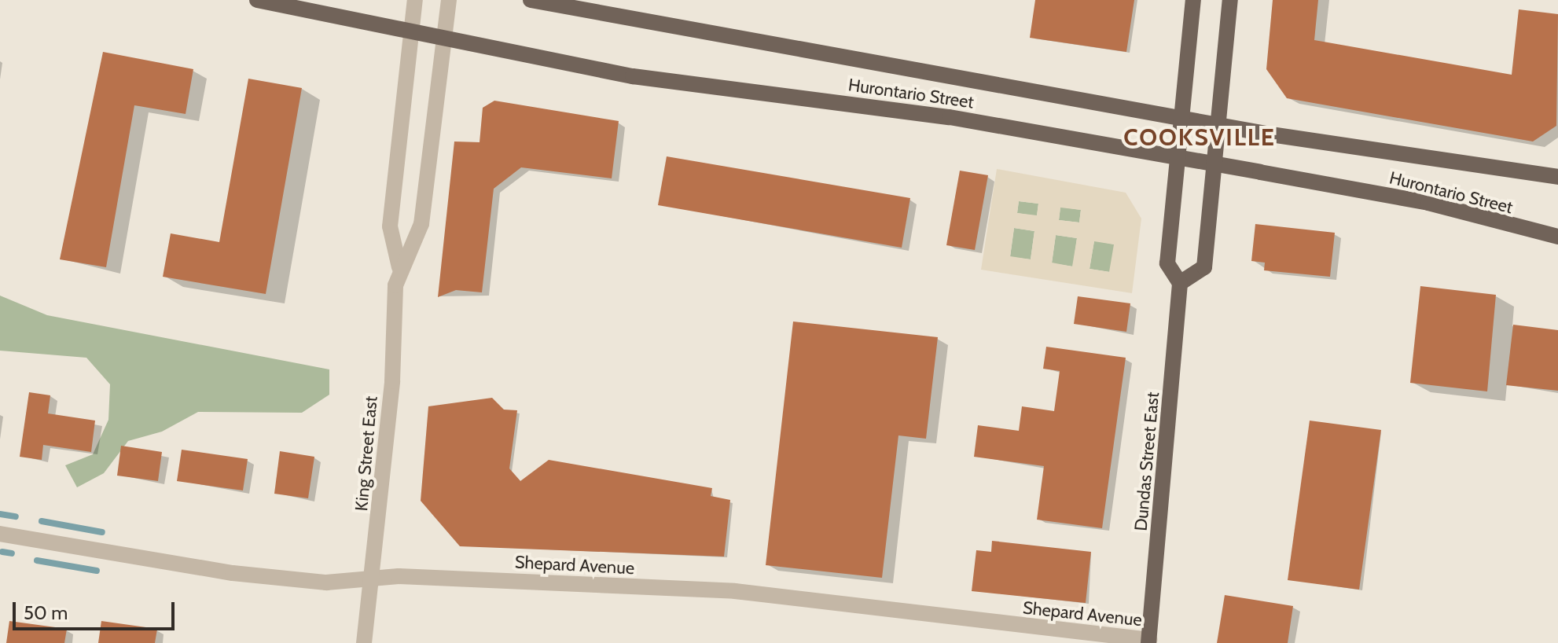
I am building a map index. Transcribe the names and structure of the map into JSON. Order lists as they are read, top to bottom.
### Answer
{
  "streets": {
    "main road": ["Hurontario Street", "Dundas Street East"],
    "street": ["King Street East", "Shepard Avenue"]
  },
  "crossings": [
    ["Hurontario Street", "King Street East"],
    ["Hurontario Street", "Dundas Street East"],
    ["King Street East", "Shepard Avenue"],
    ["Dundas Street East", "Shepard Avenue"]
  ],
  "districts": ["COOKSVILLE"],
  "scale_bar": "50 m"
}
